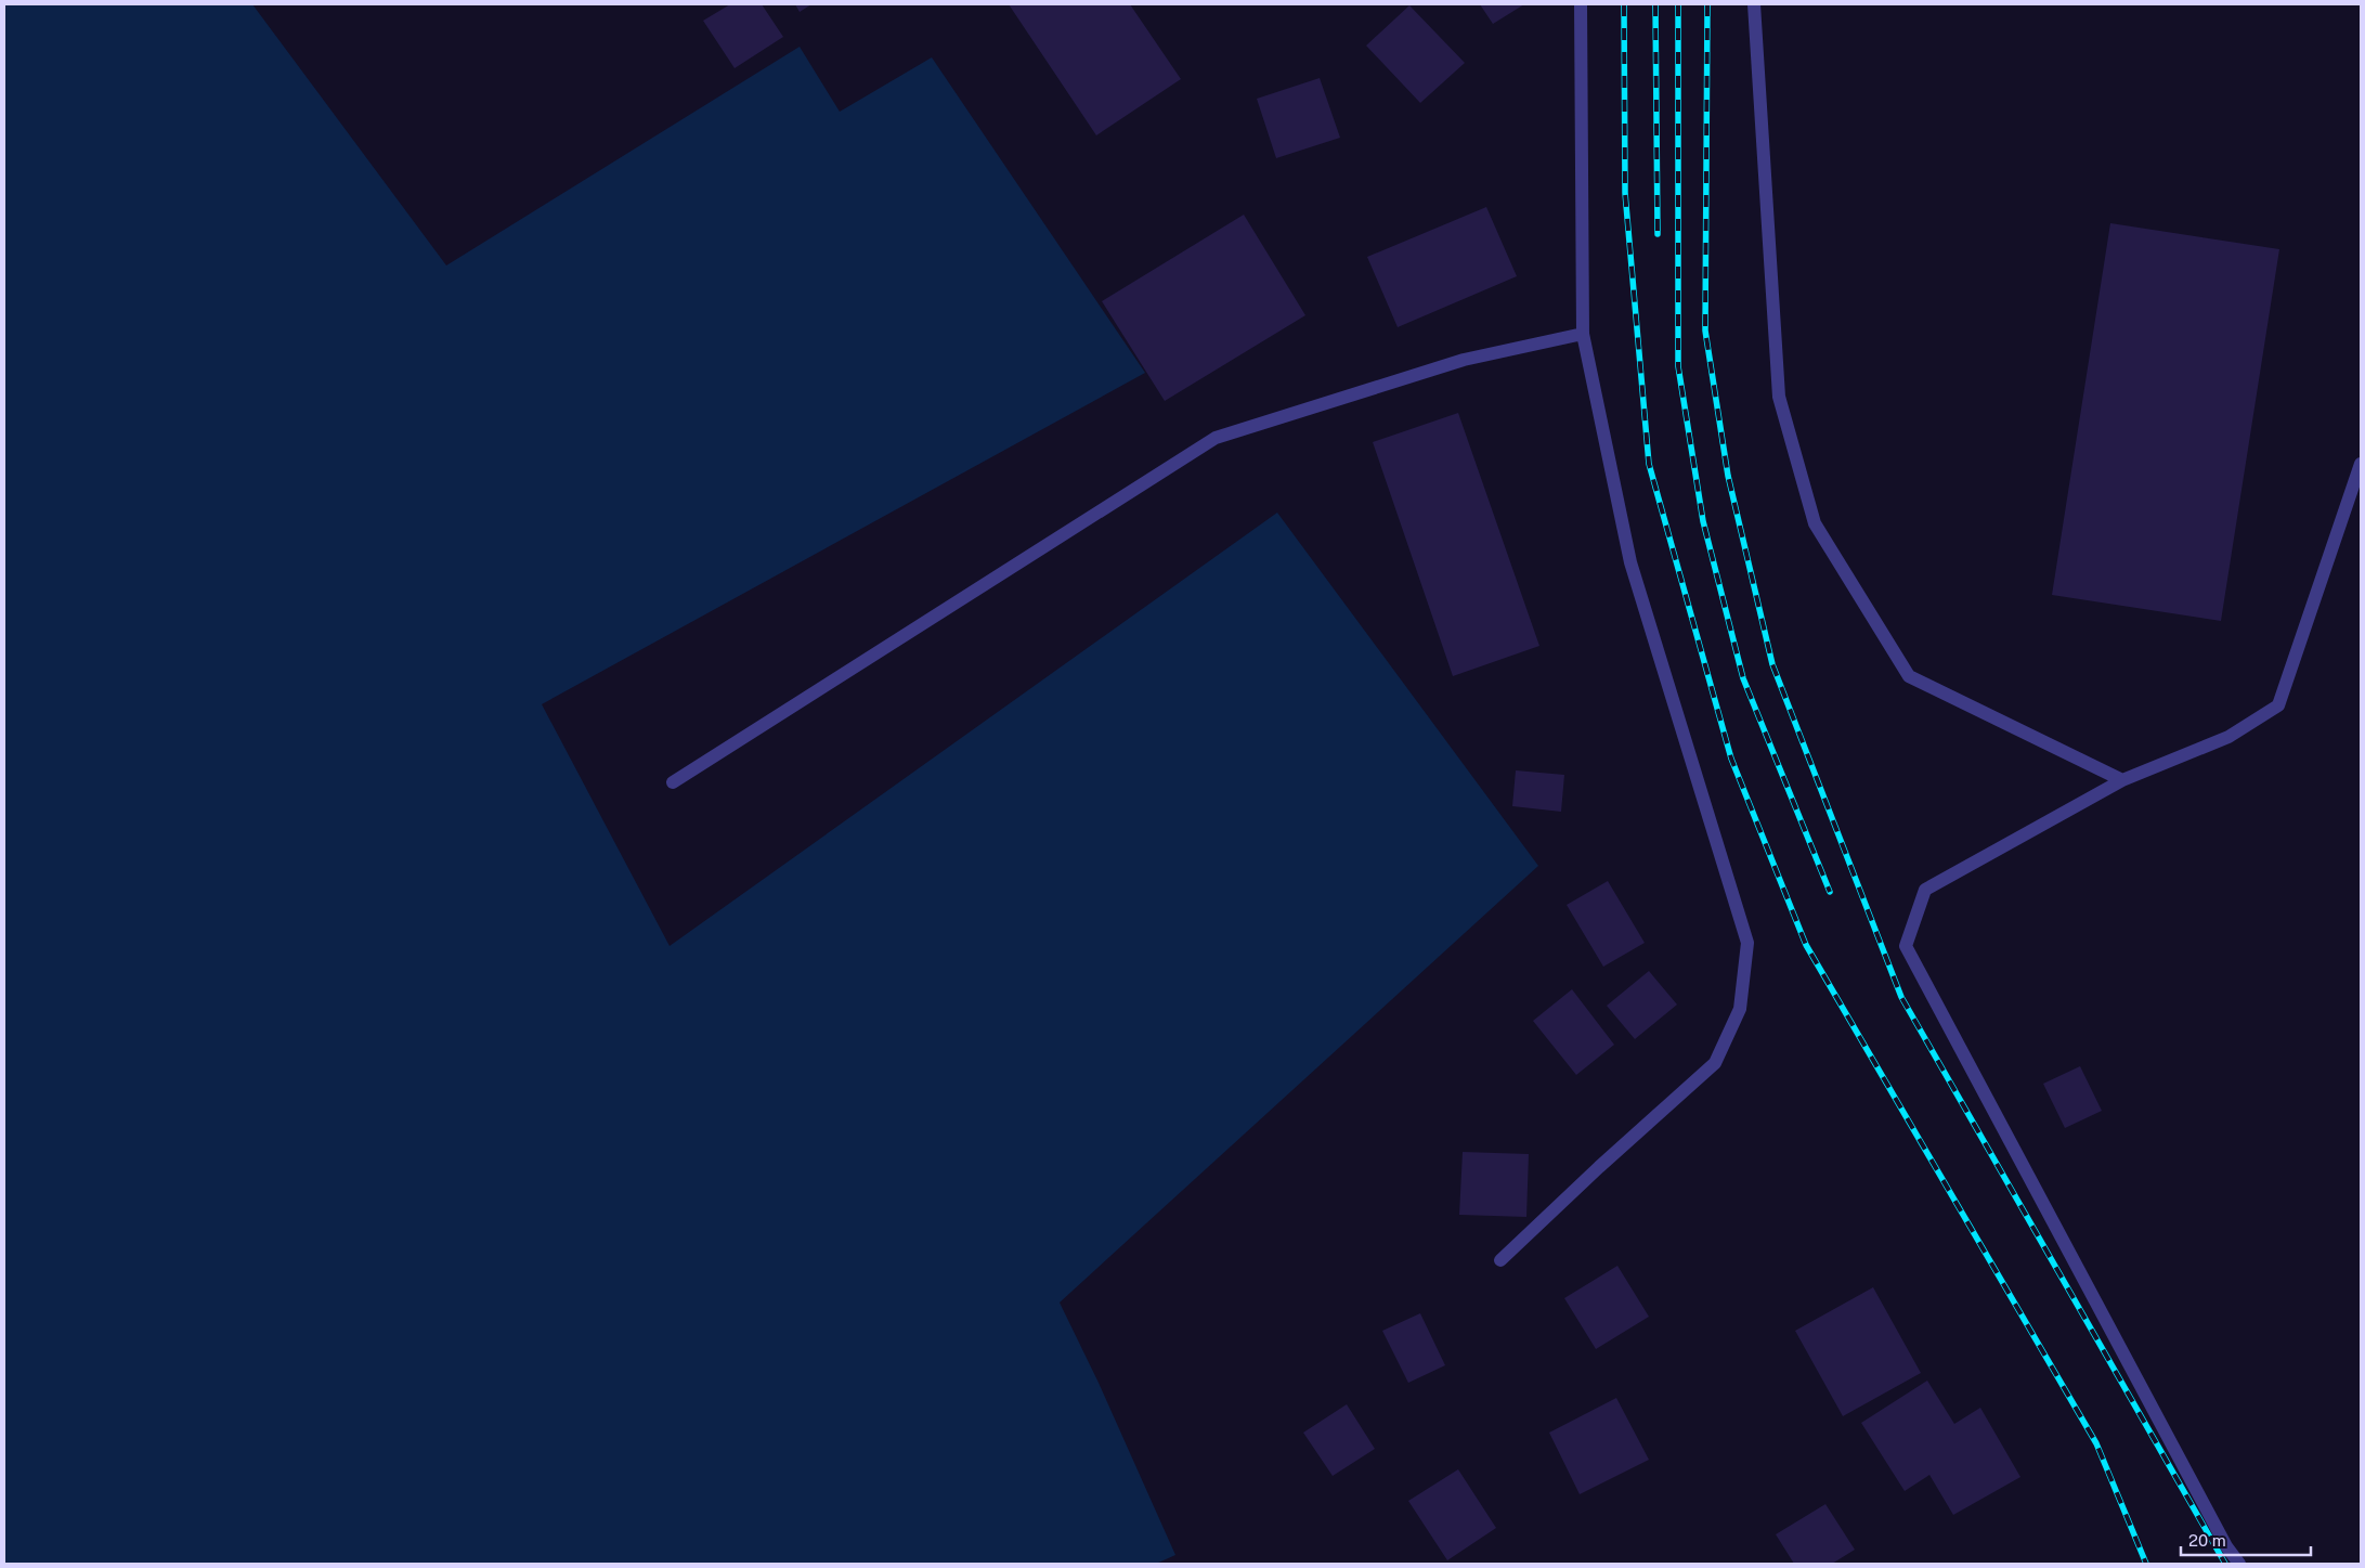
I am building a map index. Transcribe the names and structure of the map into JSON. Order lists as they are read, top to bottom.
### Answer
{
  "scale_bar": "20 m"
}
